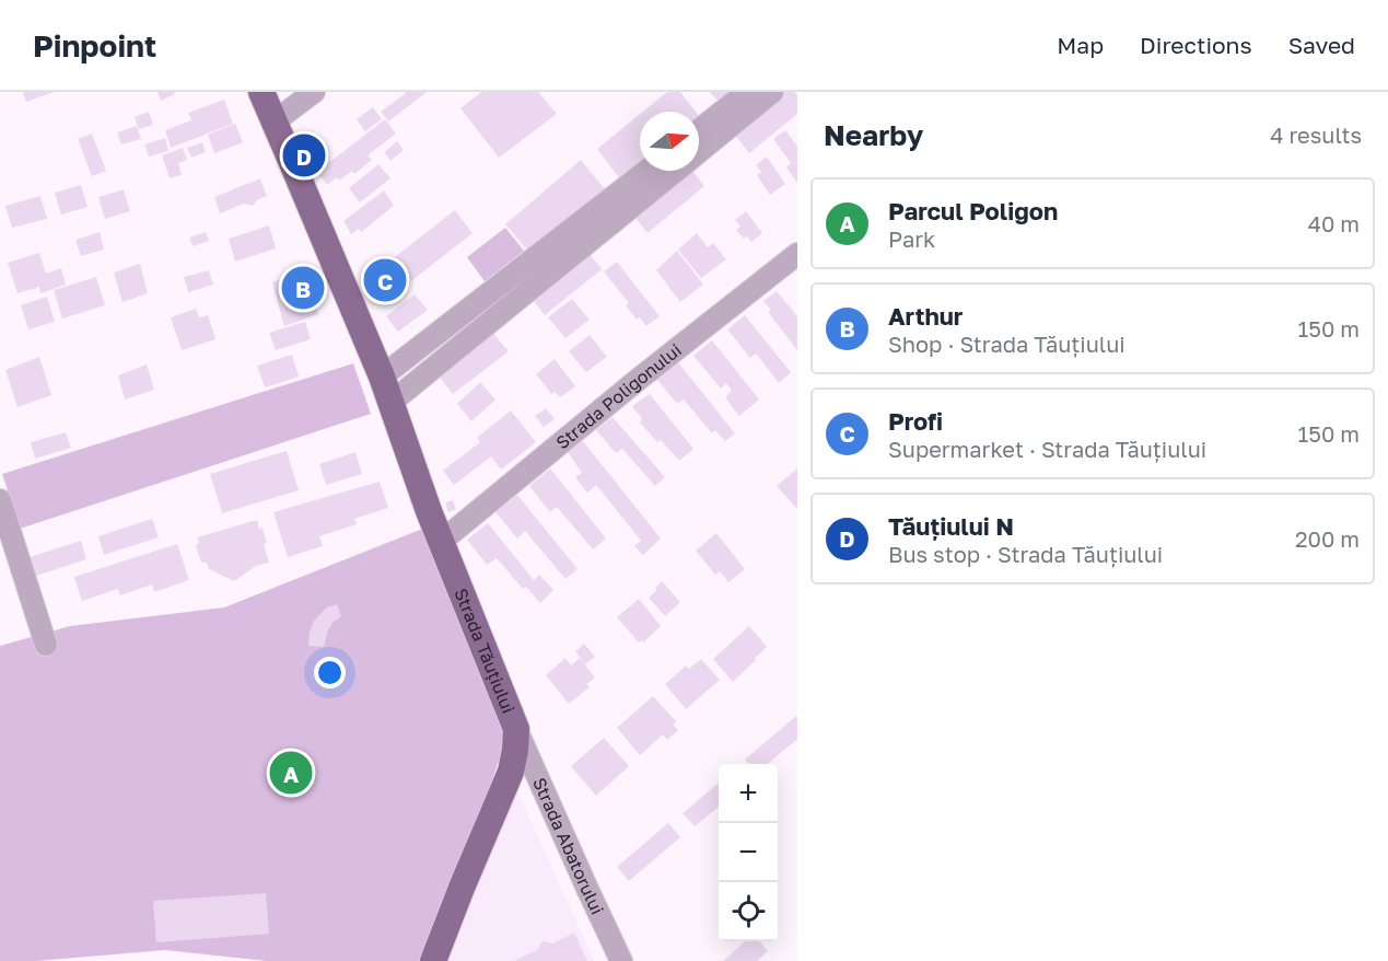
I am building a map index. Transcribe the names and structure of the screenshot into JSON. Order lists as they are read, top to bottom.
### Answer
{
  "streets": {
    "main road": ["Strada Tăuțiului"],
    "street": ["Strada Poligonului", "Strada Abatorului"]
  },
  "crossings": [
    ["Strada Poligonului", "Strada Tăuțiului"],
    ["Strada Tăuțiului", "Strada Abatorului"]
  ],
  "north": "right",
  "page": {
    "header": "Pinpoint",
    "nav": ["Map", "Directions", "Saved"],
    "heading": ["Nearby", "4 results"],
    "pins": [
      "D",
      "C",
      "B",
      "A"
    ],
    "list": [
      {
        "mark": "A",
        "name": "Parcul Poligon",
        "note": "Park",
        "value": "40 m"
      },
      {
        "mark": "B",
        "name": "Arthur",
        "note": "Shop · Strada Tăuțiului",
        "value": "150 m"
      },
      {
        "mark": "C",
        "name": "Profi",
        "note": "Supermarket · Strada Tăuțiului",
        "value": "150 m"
      },
      {
        "mark": "D",
        "name": "Tăuțiului N",
        "note": "Bus stop · Strada Tăuțiului",
        "value": "200 m"
      }
    ],
    "map_buttons": ["+", "−"]
  }
}
